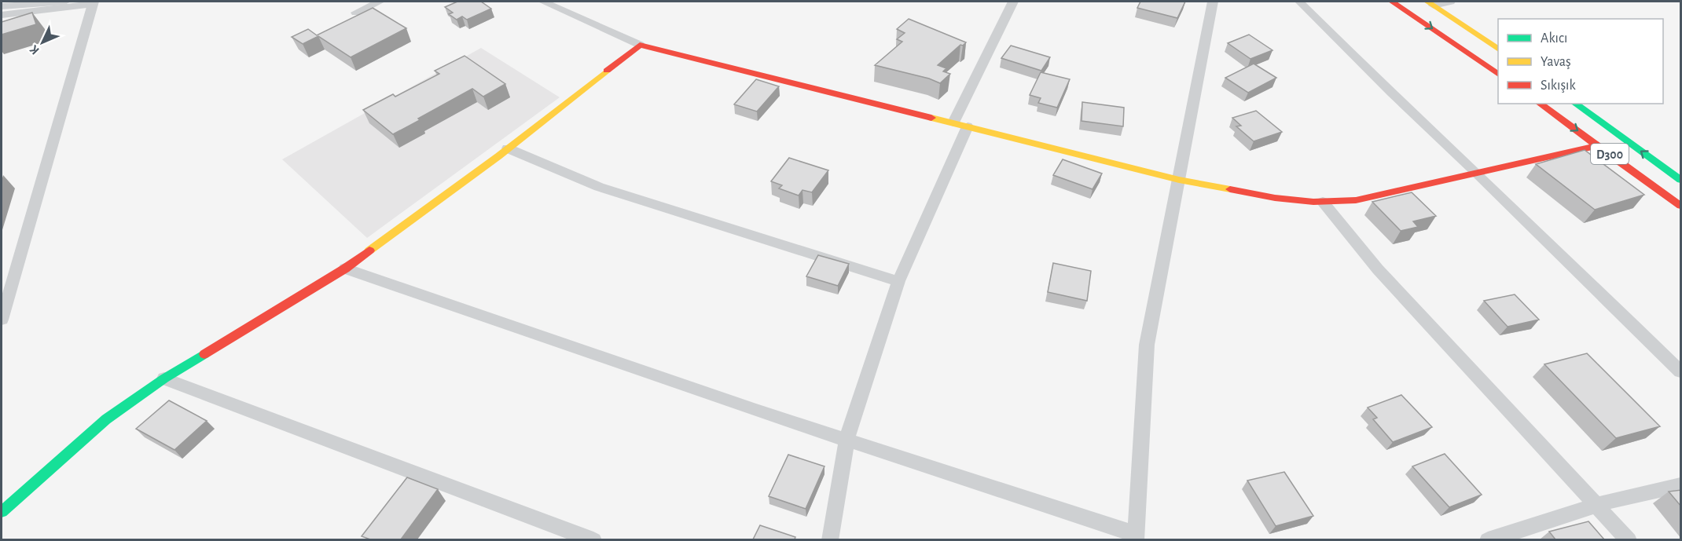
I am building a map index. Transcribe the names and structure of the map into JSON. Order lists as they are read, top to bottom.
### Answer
{
  "streets": {
    "main road": ["D300"]
  },
  "legend": ["Akıcı", "Yavaş", "Sıkışık"],
  "north": "bottom left"
}
